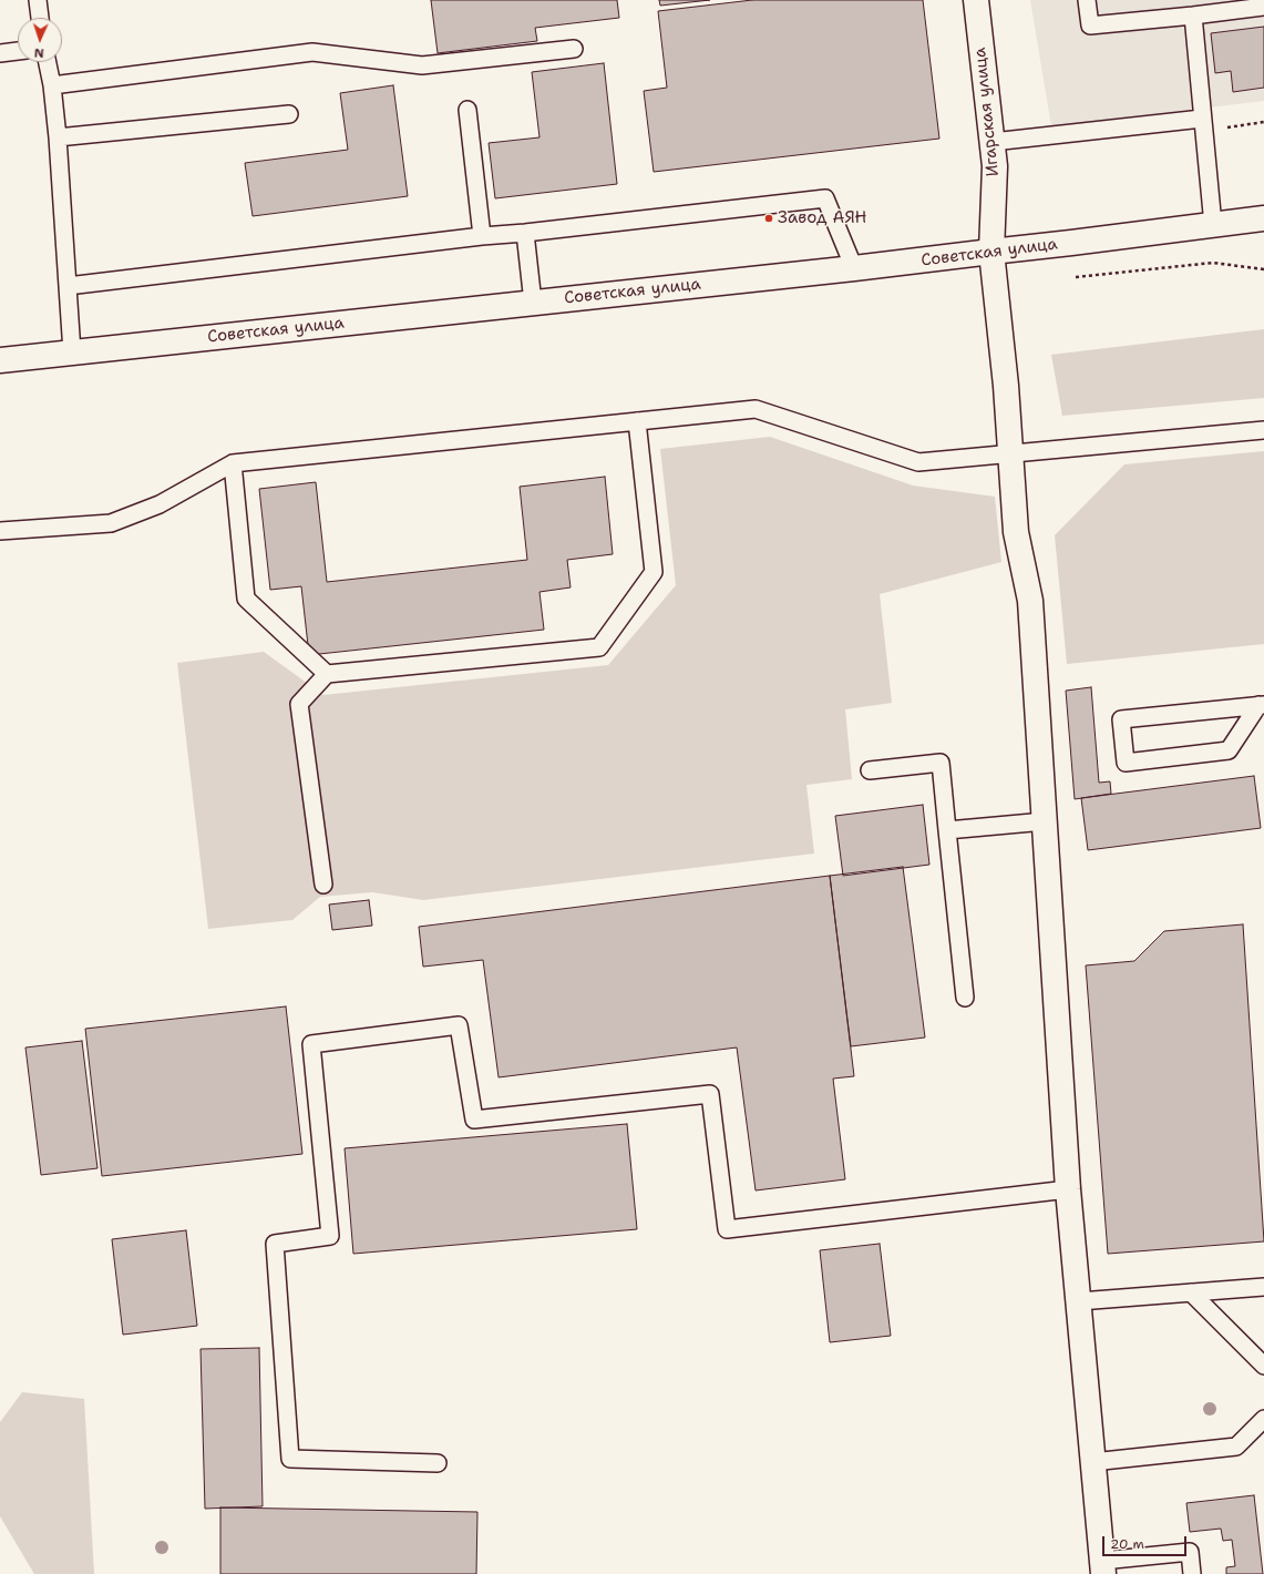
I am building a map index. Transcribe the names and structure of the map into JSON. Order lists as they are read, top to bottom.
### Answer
{
  "streets": {
    "street": ["Игарская улица", "Советская улица"]
  },
  "crossings": [
    ["Игарская улица", "Советская улица"]
  ],
  "places": ["Завод АЯН"],
  "scale_bar": "20 m",
  "north": "bottom"
}
